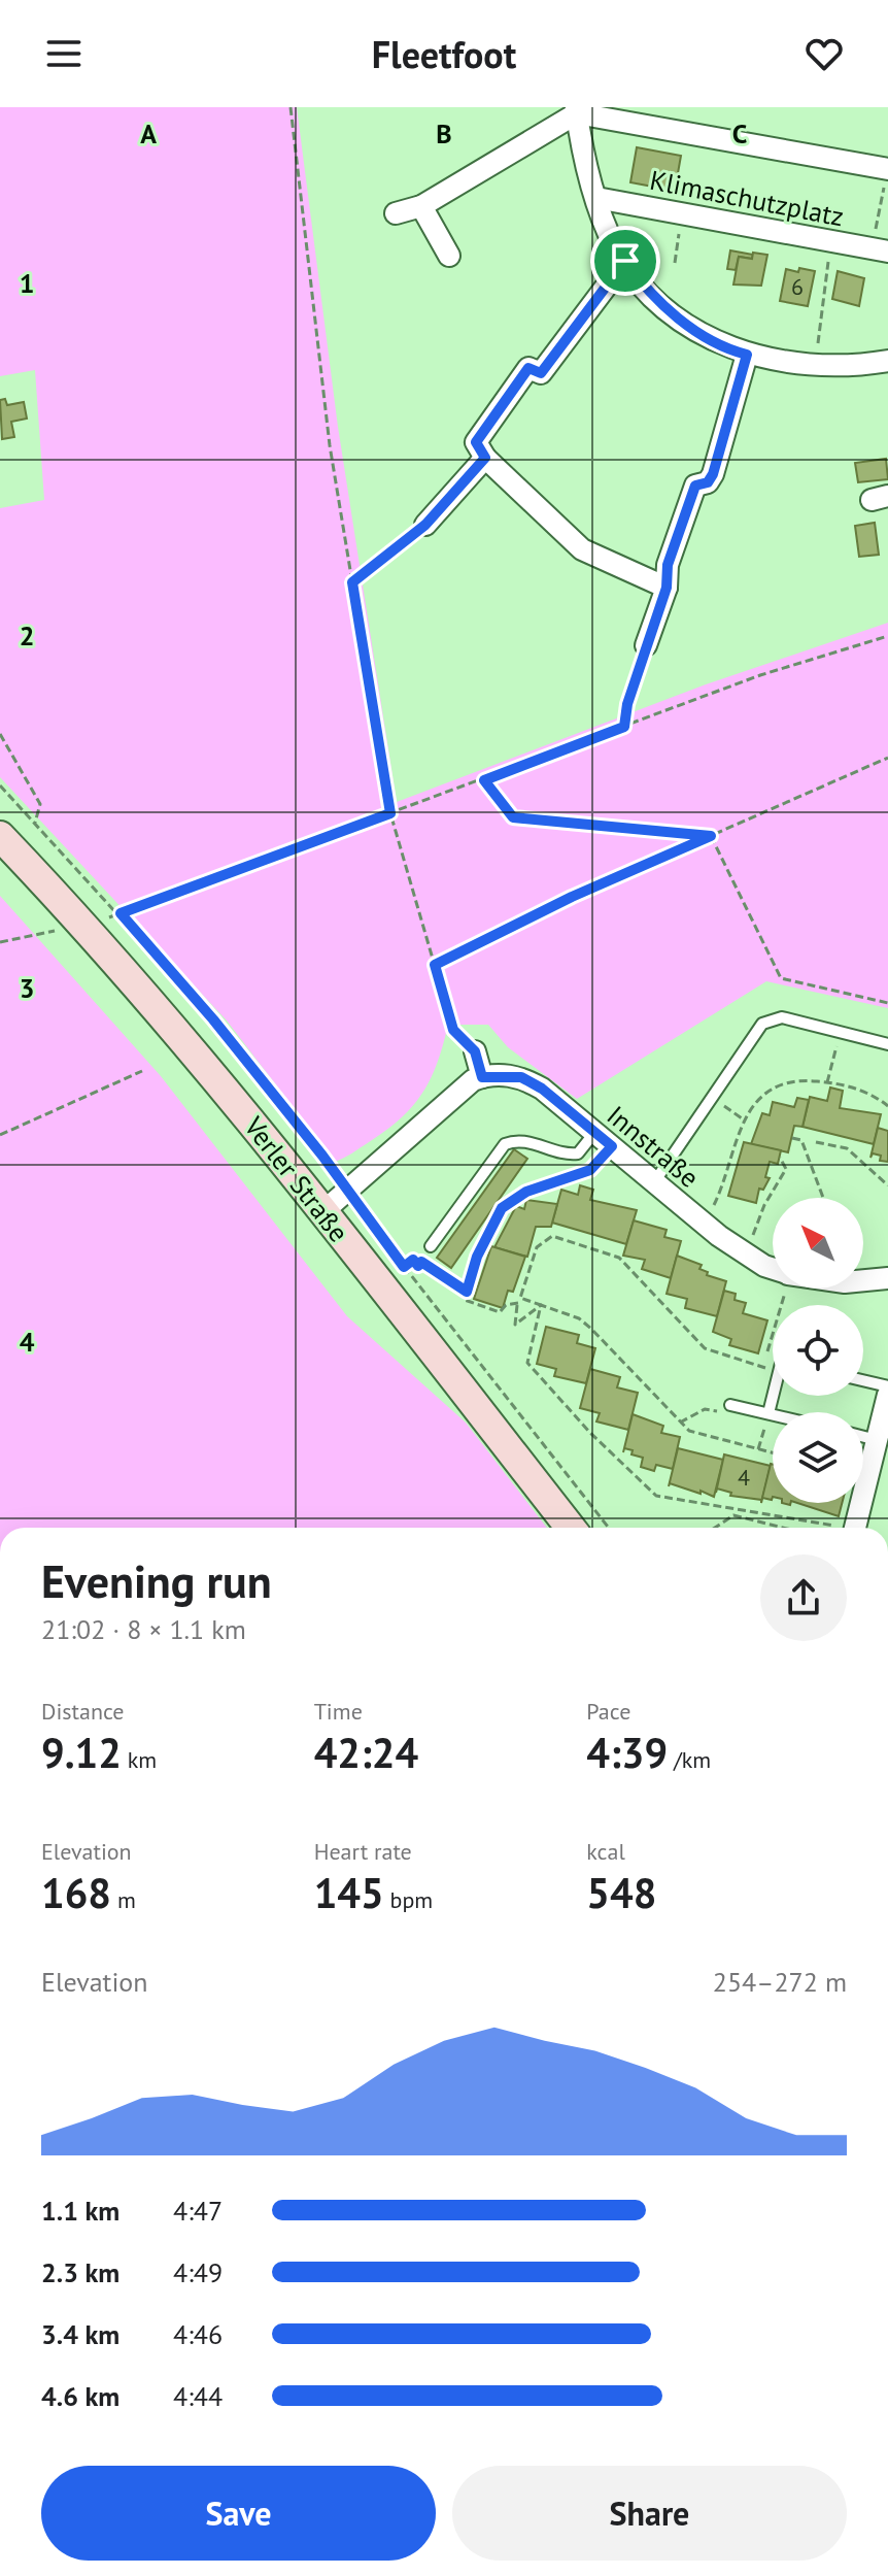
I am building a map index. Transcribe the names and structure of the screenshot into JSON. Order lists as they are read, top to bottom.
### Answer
{
  "streets": {
    "main road": ["Verler Straße"],
    "street": ["Klimaschutzplatz", "Innstraße"]
  },
  "house_numbers": ["6", "4"],
  "north": "top left",
  "page": {
    "header": "Fleetfoot",
    "heading": ["Evening run", "21:02 · 8 × 1.1 km"],
    "stats": [
      ["Distance", "9.12 km"],
      ["Time", "42:24"],
      ["Pace", "4:39 /km"],
      ["Elevation", "168 m"],
      ["Heart rate", "145 bpm"],
      ["kcal", "548"]
    ],
    "chart": ["Elevation", "254–272 m"],
    "list": [
      {
        "name": "1.1 km",
        "note": "4:47"
      },
      {
        "name": "2.3 km",
        "note": "4:49"
      },
      {
        "name": "3.4 km",
        "note": "4:46"
      },
      {
        "name": "4.6 km",
        "note": "4:44"
      }
    ],
    "buttons": ["Save", "Share"]
  },
  "grid": {
    "columns": ["A", "B", "C"],
    "rows": [
      "1",
      "2",
      "3",
      "4"
    ]
  }
}
